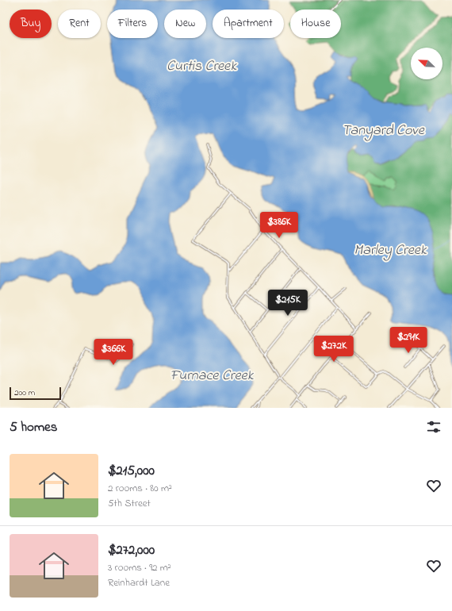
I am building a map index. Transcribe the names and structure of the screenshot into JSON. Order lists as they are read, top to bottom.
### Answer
{
  "water": [
    "Curtis Creek",
    "Tanyard Cove",
    "Marley Creek",
    "Furnace Creek"
  ],
  "scale_bar": "200 m",
  "north": "top left",
  "page": {
    "chip": [
      "Buy",
      "Rent",
      "Filters",
      "New",
      "Apartment",
      "House"
    ],
    "price": [
      "$386K",
      "$215K",
      "$291K",
      "$272K",
      "$366K"
    ],
    "scale": "200 m",
    "heading": "5 homes",
    "list": [
      {
        "name": "$215,000",
        "note": "2 rooms · 80 m² · 5th Street"
      },
      {
        "name": "$272,000",
        "note": "3 rooms · 92 m² · Reinhardt Lane"
      }
    ]
  }
}
